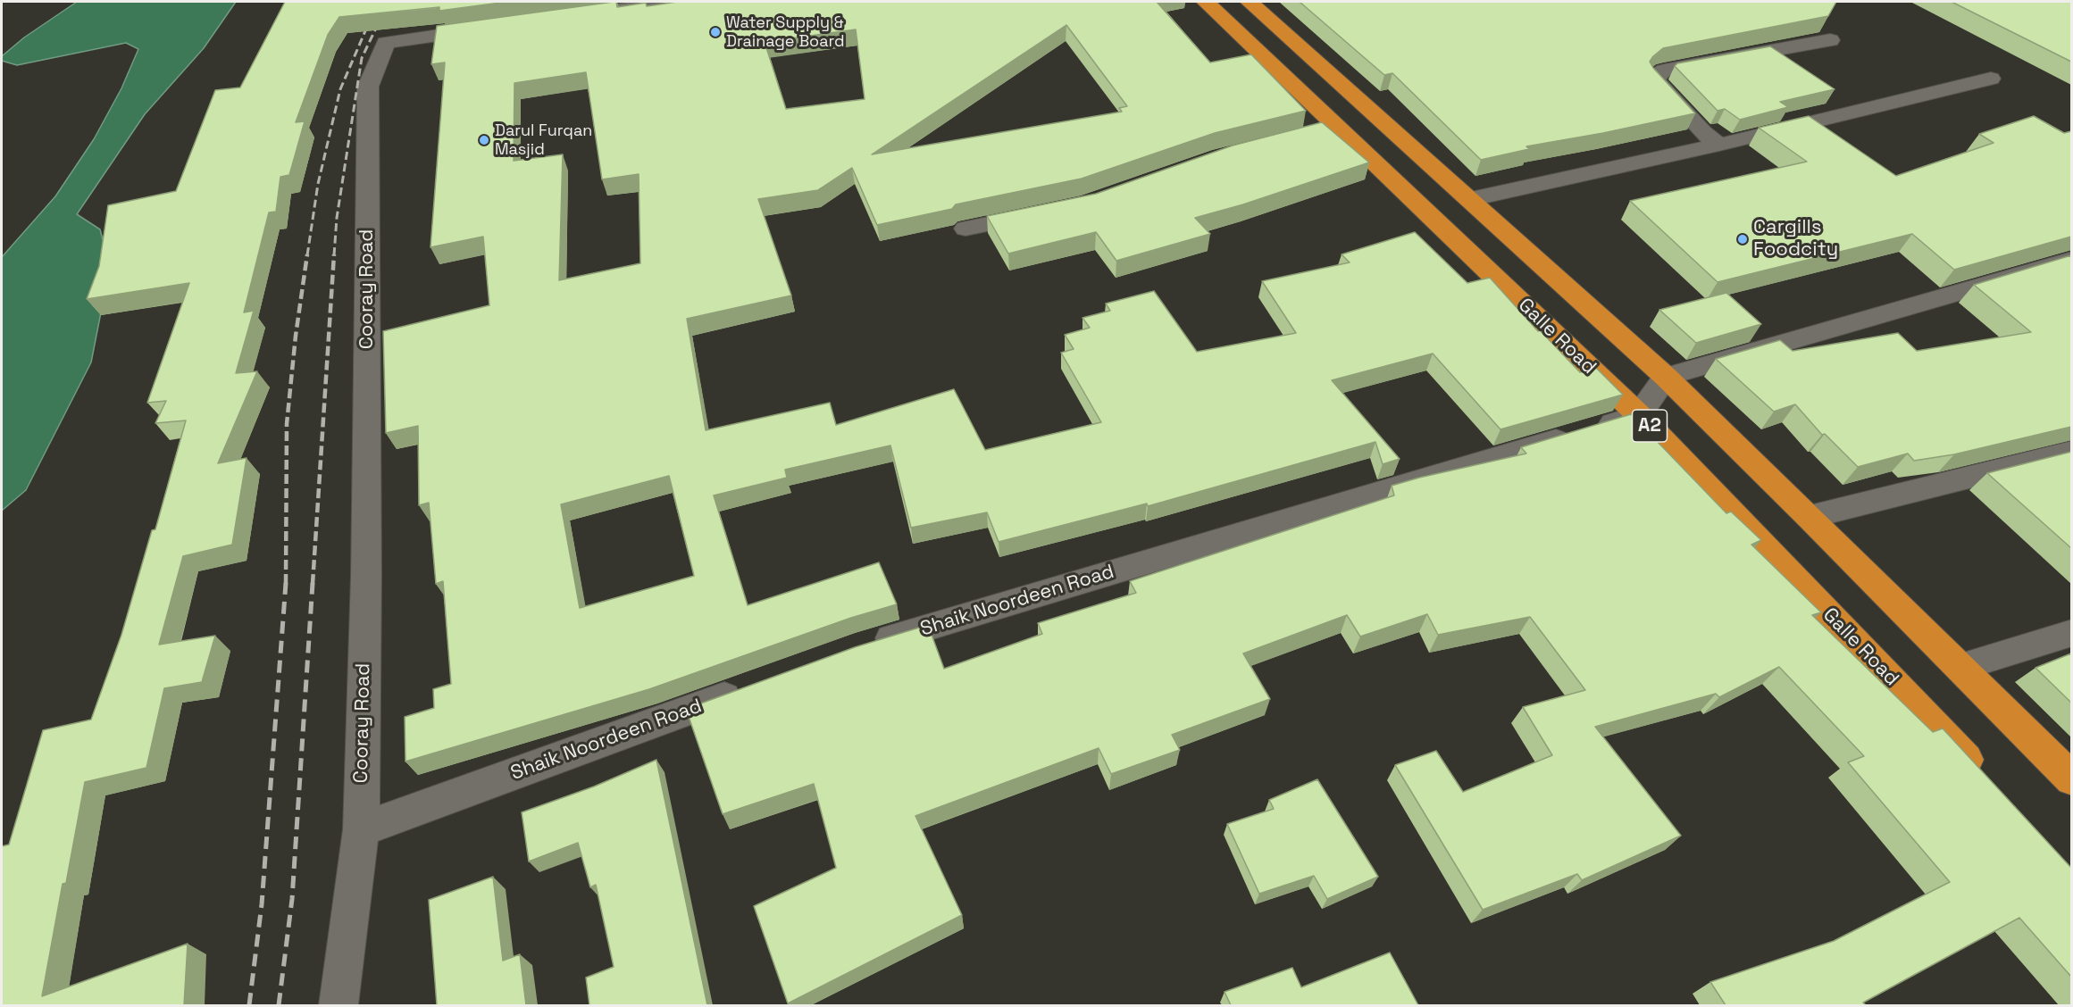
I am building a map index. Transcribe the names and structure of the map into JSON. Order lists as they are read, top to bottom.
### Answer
{
  "streets": {
    "highway": ["Galle Road", "A2"],
    "street": ["Cooray Road", "Shaik Noordeen Road"]
  },
  "crossings": [
    ["Cooray Road", "Shaik Noordeen Road"],
    ["Galle Road", "Shaik Noordeen Road"]
  ],
  "places": ["Water Supply & Drainage Board", "Darul Furqan Masjid", "Cargills Foodcity"]
}
